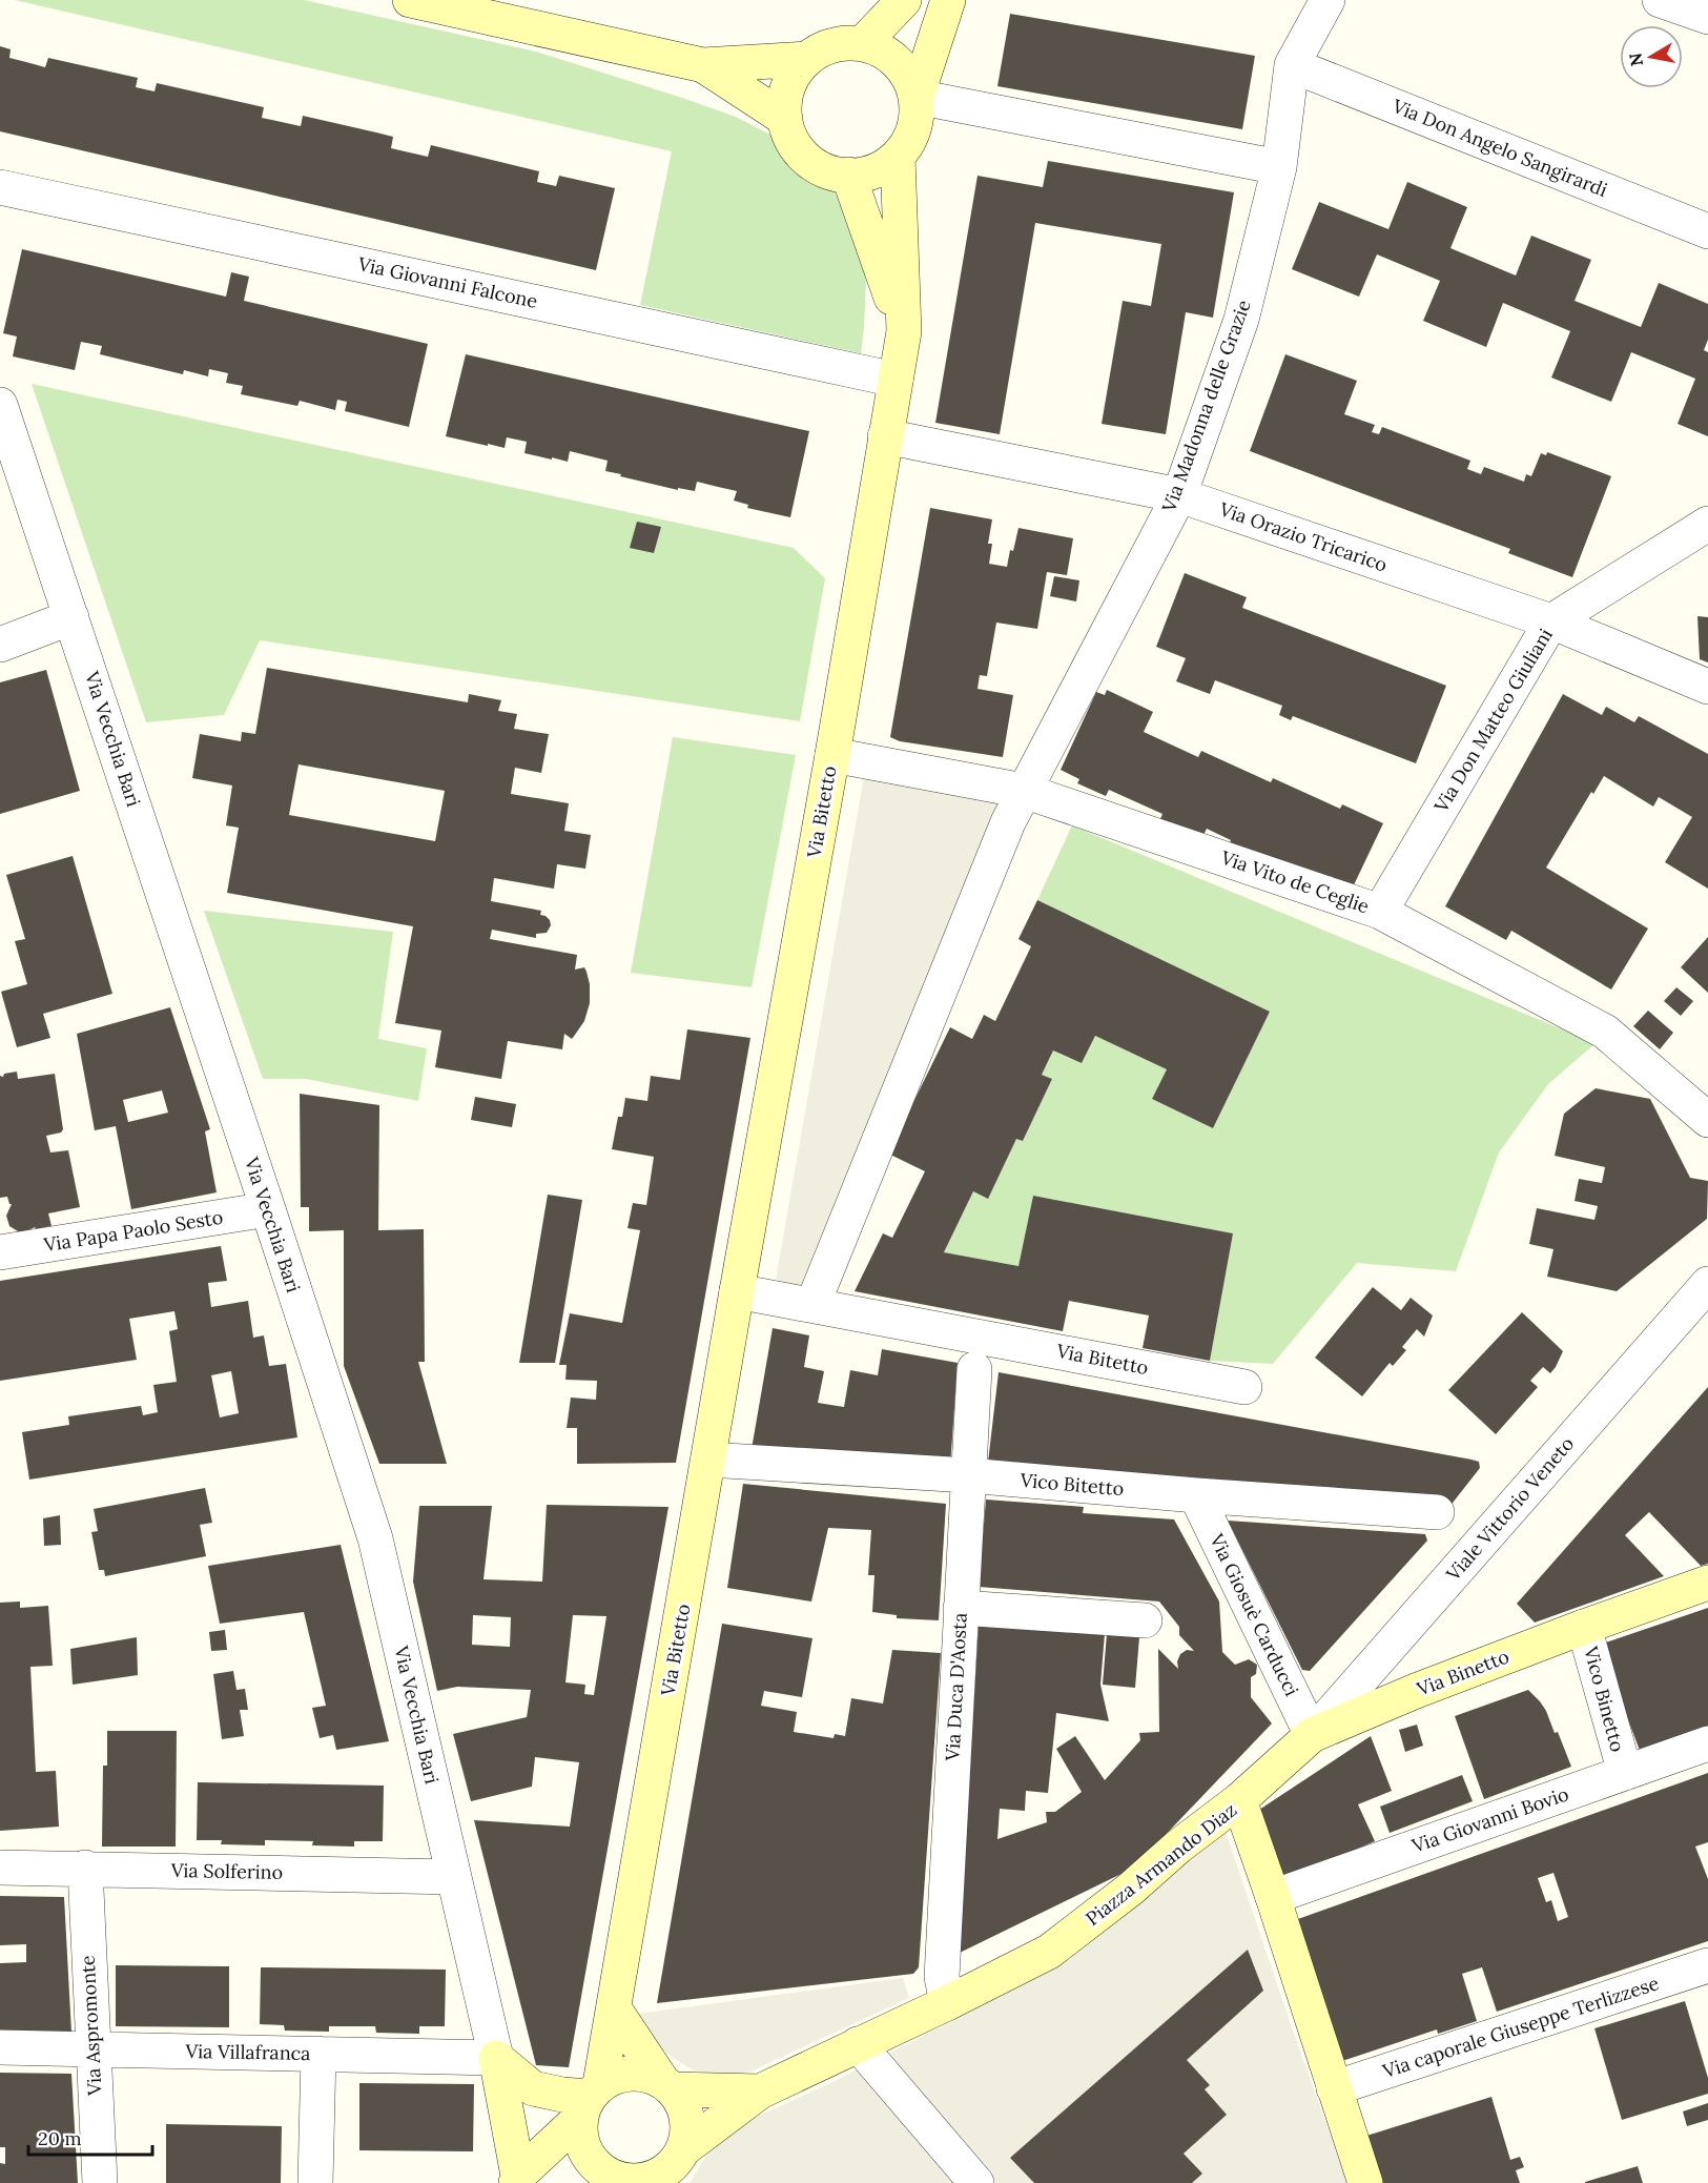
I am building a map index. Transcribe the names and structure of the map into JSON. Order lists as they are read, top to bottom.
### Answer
{
  "streets": {
    "street": [
      "Via Don Angelo Sangirardi",
      "Via Giovanni Falcone",
      "Via Madonna delle Grazie",
      "Via Orazio Tricarico",
      "Via Don Matteo Giuliani",
      "Via Vecchia Bari",
      "Via Bitetto",
      "Via Vito de Ceglie",
      "Via Papa Paolo Sesto",
      "Vico Bitetto",
      "Viale Vittorio Veneto",
      "Via Giosuè Carducci",
      "Via Binetto",
      "Via Duca D'Aosta",
      "Vico Binetto",
      "Via Giovanni Bovio",
      "Piazza Armando Diaz",
      "Via Solferino",
      "Via Aspromonte",
      "Via caporale Giuseppe Terlizzese",
      "Via Villafranca"
    ]
  },
  "crossings": [
    ["Via Don Angelo Sangirardi", "Via Madonna delle Grazie"],
    ["Via Giovanni Falcone", "Via Bitetto"],
    ["Via Madonna delle Grazie", "Via Orazio Tricarico"],
    ["Via Madonna delle Grazie", "Via Bitetto"],
    ["Via Madonna delle Grazie", "Via Vito de Ceglie"],
    ["Via Orazio Tricarico", "Via Don Matteo Giuliani"],
    ["Via Orazio Tricarico", "Via Bitetto"],
    ["Via Don Matteo Giuliani", "Via Vito de Ceglie"],
    ["Via Vecchia Bari", "Via Papa Paolo Sesto"],
    ["Via Vecchia Bari", "Via Solferino"],
    ["Via Vecchia Bari", "Via Villafranca"],
    ["Via Bitetto", "Via Vito de Ceglie"],
    ["Via Bitetto", "Vico Bitetto"],
    ["Via Bitetto", "Piazza Armando Diaz"],
    ["Vico Bitetto", "Via Giosuè Carducci"],
    ["Vico Bitetto", "Via Duca D'Aosta"],
    ["Viale Vittorio Veneto", "Via Giosuè Carducci"],
    ["Viale Vittorio Veneto", "Via Binetto"],
    ["Via Giosuè Carducci", "Via Binetto"],
    ["Via Binetto", "Vico Binetto"],
    ["Via Binetto", "Piazza Armando Diaz"],
    ["Via Duca D'Aosta", "Piazza Armando Diaz"],
    ["Vico Binetto", "Via Giovanni Bovio"],
    ["Via Giovanni Bovio", "Piazza Armando Diaz"],
    ["Piazza Armando Diaz", "Via caporale Giuseppe Terlizzese"],
    ["Via Solferino", "Via Aspromonte"],
    ["Via Aspromonte", "Via Villafranca"]
  ],
  "scale_bar": "20 m",
  "north": "left"
}
